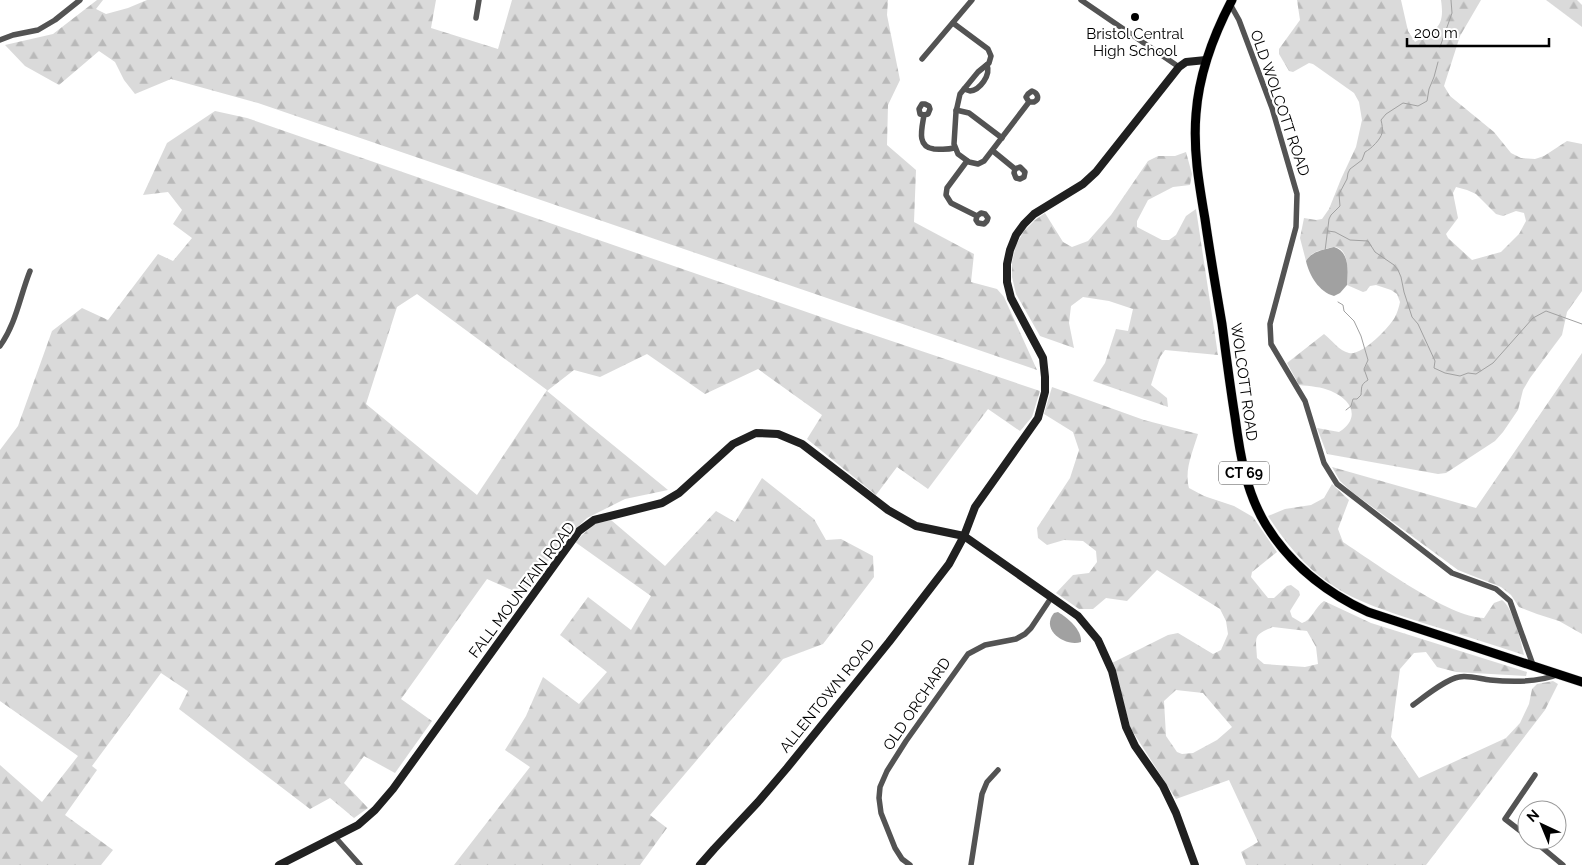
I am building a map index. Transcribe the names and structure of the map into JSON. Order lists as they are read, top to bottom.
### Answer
{
  "streets": {
    "main road": [
      "WOLCOTT ROAD",
      "CT 69",
      "FALL MOUNTAIN ROAD",
      "ALLENTOWN ROAD"
    ],
    "street": ["OLD WOLCOTT ROAD", "OLD ORCHARD"]
  },
  "crossings": [
    ["OLD WOLCOTT ROAD", "WOLCOTT ROAD"],
    ["OLD WOLCOTT ROAD", "CT 69"],
    ["WOLCOTT ROAD", "CT 69"],
    ["FALL MOUNTAIN ROAD", "ALLENTOWN ROAD"]
  ],
  "places": ["Bristol Central High School"],
  "scale_bar": "200 m",
  "north": "top left"
}
